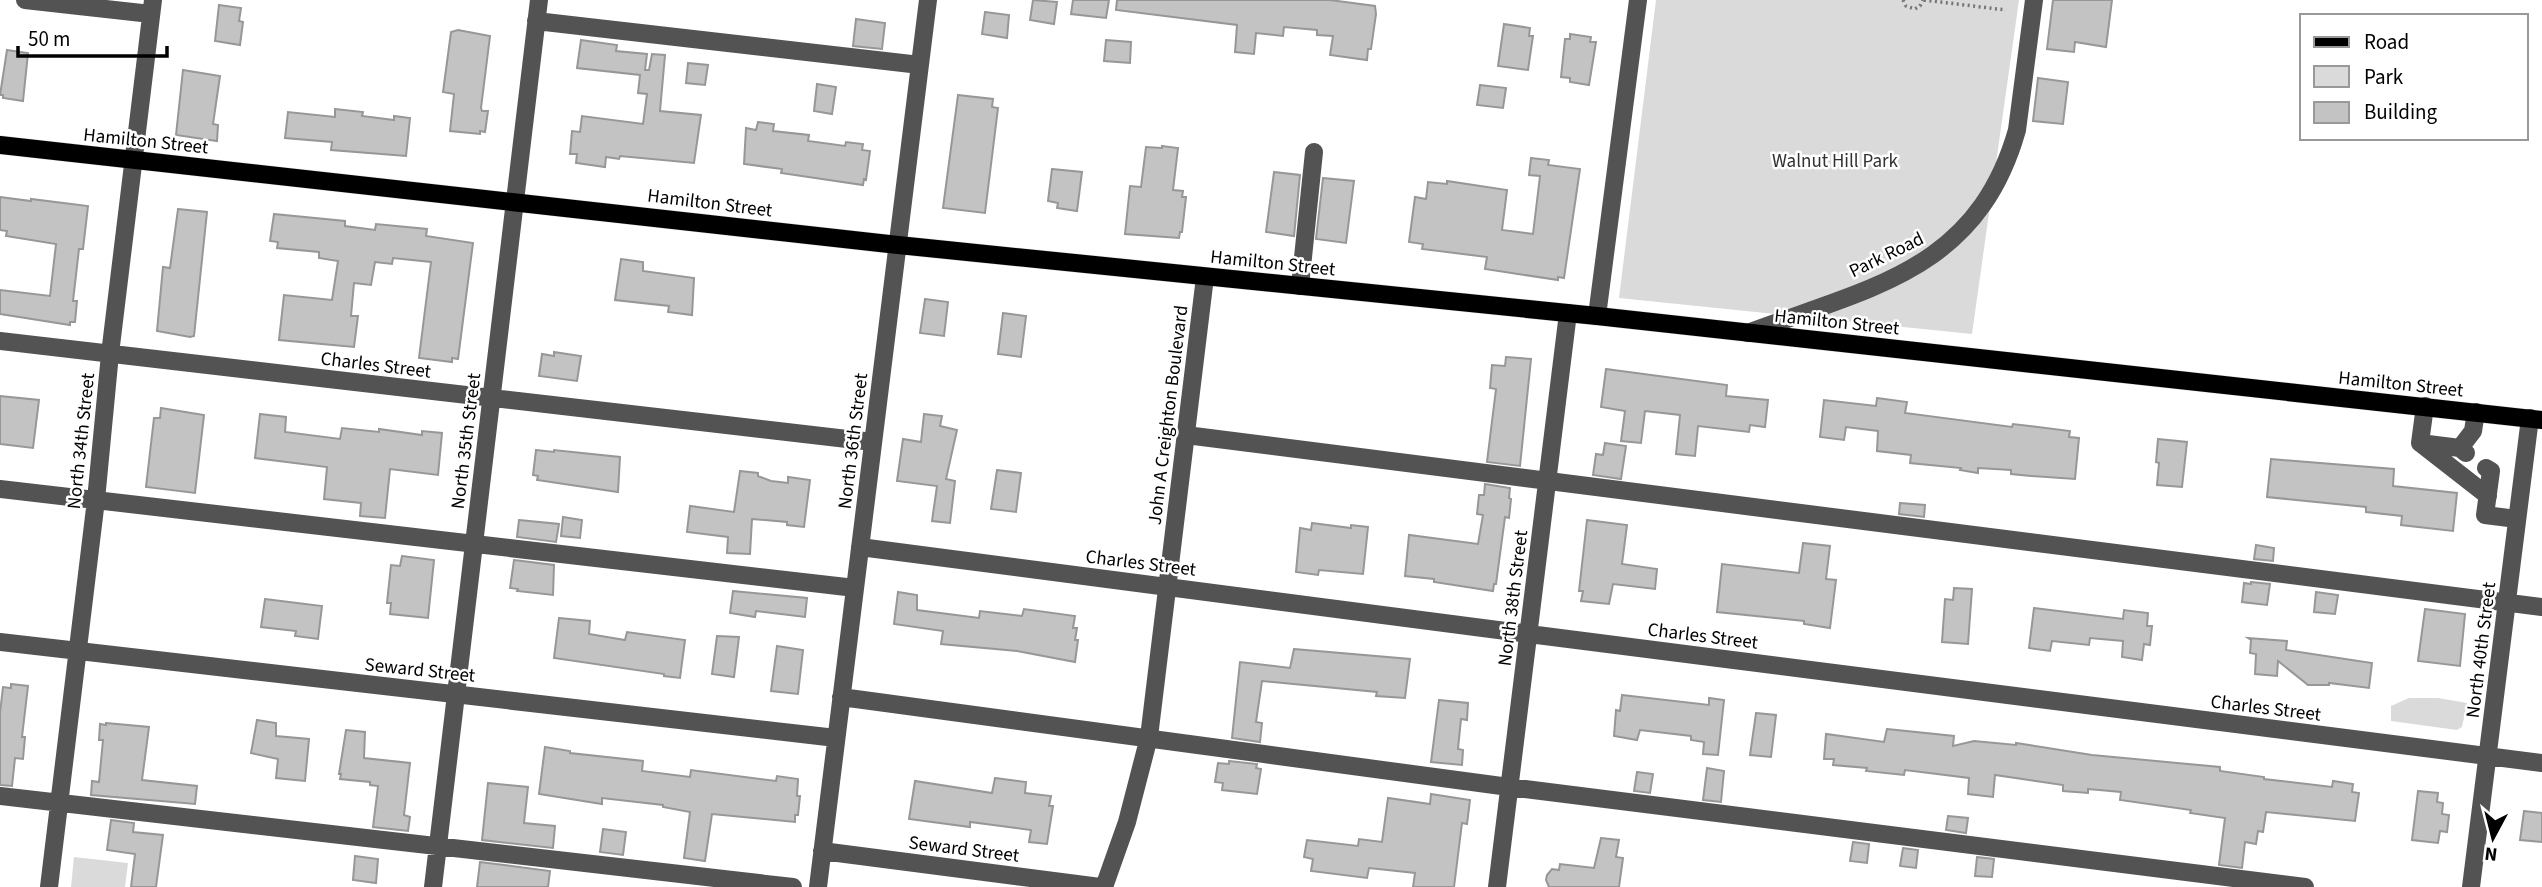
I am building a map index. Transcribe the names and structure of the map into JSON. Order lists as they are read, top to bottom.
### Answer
{
  "streets": {
    "main road": ["Hamilton Street"],
    "street": [
      "Park Road",
      "Charles Street",
      "John A Creighton Boulevard",
      "North 34th Street",
      "North 35th Street",
      "North 36th Street",
      "North 38th Street",
      "North 40th Street",
      "Seward Street"
    ]
  },
  "crossings": [
    ["Hamilton Street", "Park Road"],
    ["Hamilton Street", "John A Creighton Boulevard"],
    ["Hamilton Street", "North 34th Street"],
    ["Hamilton Street", "North 35th Street"],
    ["Hamilton Street", "North 36th Street"],
    ["Hamilton Street", "North 38th Street"],
    ["Hamilton Street", "North 40th Street"],
    ["Charles Street", "John A Creighton Boulevard"],
    ["Charles Street", "North 34th Street"],
    ["Charles Street", "North 35th Street"],
    ["Charles Street", "North 36th Street"],
    ["Charles Street", "North 38th Street"],
    ["Charles Street", "North 40th Street"],
    ["John A Creighton Boulevard", "Seward Street"],
    ["North 34th Street", "Seward Street"],
    ["North 35th Street", "Seward Street"],
    ["North 36th Street", "Seward Street"]
  ],
  "parks": ["Walnut Hill Park"],
  "legend": ["Road", "Park", "Building"],
  "scale_bar": "50 m",
  "north": "bottom"
}
